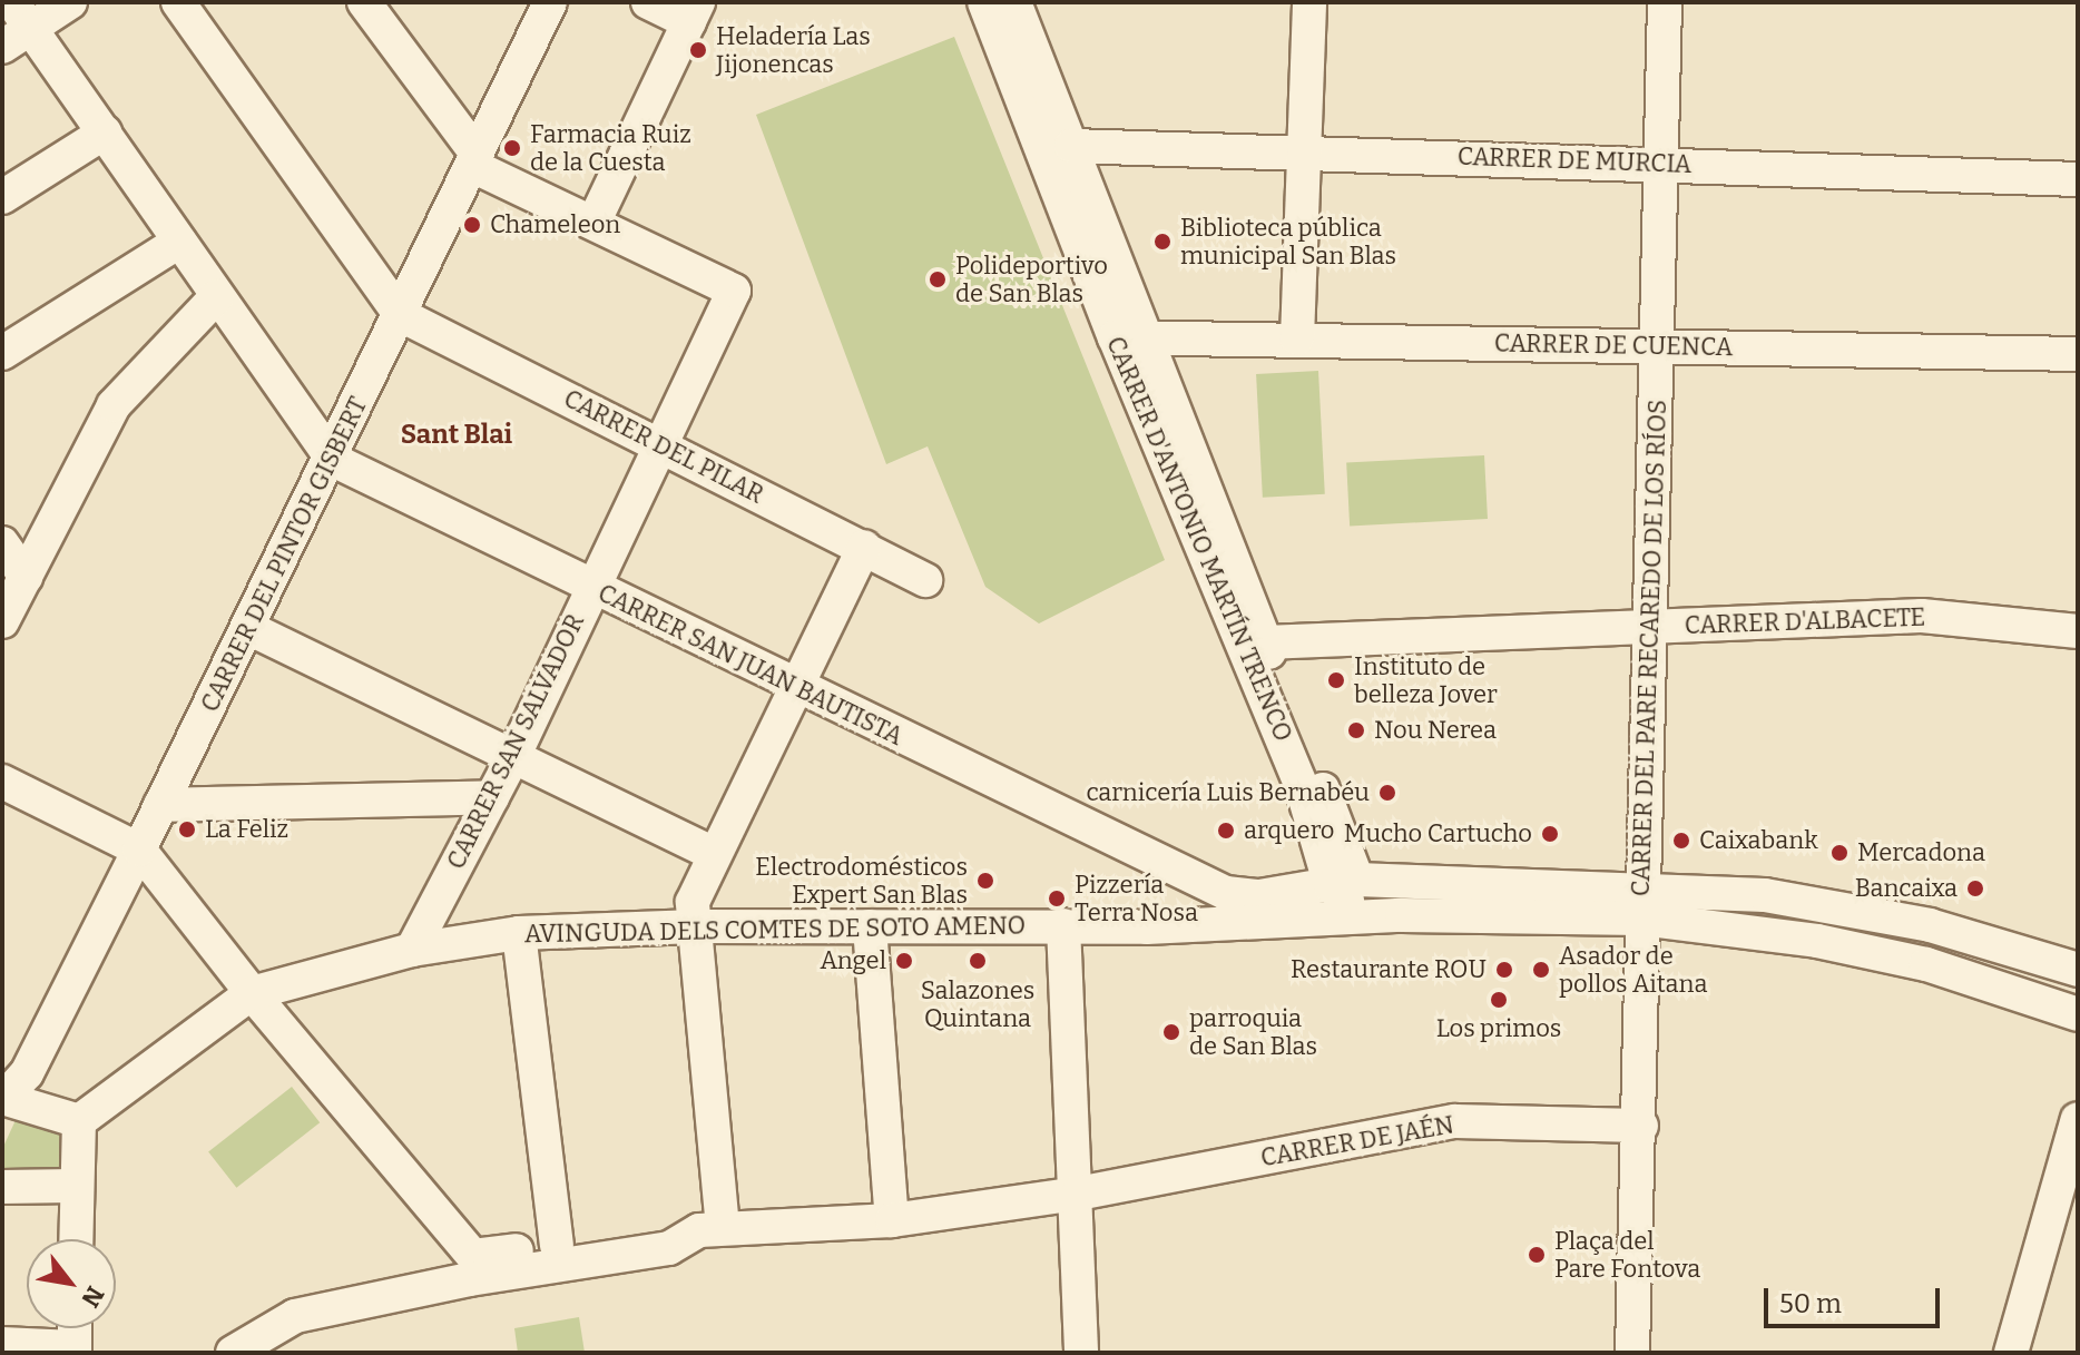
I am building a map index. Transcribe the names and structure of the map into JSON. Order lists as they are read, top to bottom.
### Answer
{
  "streets": {
    "street": [
      "CARRER DE MURCIA",
      "CARRER DE CUENCA",
      "CARRER DEL PILAR",
      "CARRER D'ANTONIO MARTÍN TRENCO",
      "CARRER DEL PINTOR GISBERT",
      "CARRER D'ALBACETE",
      "CARRER DEL PARE RECAREDO DE LOS RÍOS",
      "CARRER SAN JUAN BAUTISTA",
      "CARRER SAN SALVADOR",
      "AVINGUDA DELS COMTES DE SOTO AMENO",
      "CARRER DE JAÉN"
    ]
  },
  "crossings": [
    ["CARRER DE MURCIA", "CARRER D'ANTONIO MARTÍN TRENCO"],
    ["CARRER DE MURCIA", "CARRER DEL PARE RECAREDO DE LOS RÍOS"],
    ["CARRER DE CUENCA", "CARRER D'ANTONIO MARTÍN TRENCO"],
    ["CARRER DE CUENCA", "CARRER DEL PARE RECAREDO DE LOS RÍOS"],
    ["CARRER DEL PILAR", "CARRER DEL PINTOR GISBERT"],
    ["CARRER DEL PILAR", "CARRER SAN SALVADOR"],
    ["CARRER D'ANTONIO MARTÍN TRENCO", "CARRER D'ALBACETE"],
    ["CARRER D'ANTONIO MARTÍN TRENCO", "AVINGUDA DELS COMTES DE SOTO AMENO"],
    ["CARRER DEL PINTOR GISBERT", "CARRER SAN JUAN BAUTISTA"],
    ["CARRER D'ALBACETE", "CARRER DEL PARE RECAREDO DE LOS RÍOS"],
    ["CARRER DEL PARE RECAREDO DE LOS RÍOS", "AVINGUDA DELS COMTES DE SOTO AMENO"],
    ["CARRER DEL PARE RECAREDO DE LOS RÍOS", "CARRER DE JAÉN"],
    ["CARRER SAN JUAN BAUTISTA", "CARRER SAN SALVADOR"],
    ["CARRER SAN JUAN BAUTISTA", "AVINGUDA DELS COMTES DE SOTO AMENO"],
    ["CARRER SAN SALVADOR", "AVINGUDA DELS COMTES DE SOTO AMENO"],
    ["AVINGUDA DELS COMTES DE SOTO AMENO", "CARRER DE JAÉN"]
  ],
  "districts": ["Sant Blai"],
  "places": [
    "Heladería Las Jijonencas",
    "Farmacia Ruiz de la Cuesta",
    "Chameleon",
    "Biblioteca pública municipal San Blas",
    "Polideportivo de San Blas",
    "Instituto de belleza Jover",
    "Nou Nerea",
    "carnicería Luis Bernabéu",
    "La Feliz",
    "arquero",
    "Mucho Cartucho",
    "Caixabank",
    "Mercadona",
    "Electrodomésticos Expert San Blas",
    "Bancaixa",
    "Pizzería Terra Nosa",
    "Angel",
    "Salazones Quintana",
    "Restaurante ROU",
    "Asador de pollos Aitana",
    "Los primos",
    "parroquia de San Blas",
    "Plaça del Pare Fontova"
  ],
  "scale_bar": "50 m",
  "north": "bottom right"
}
